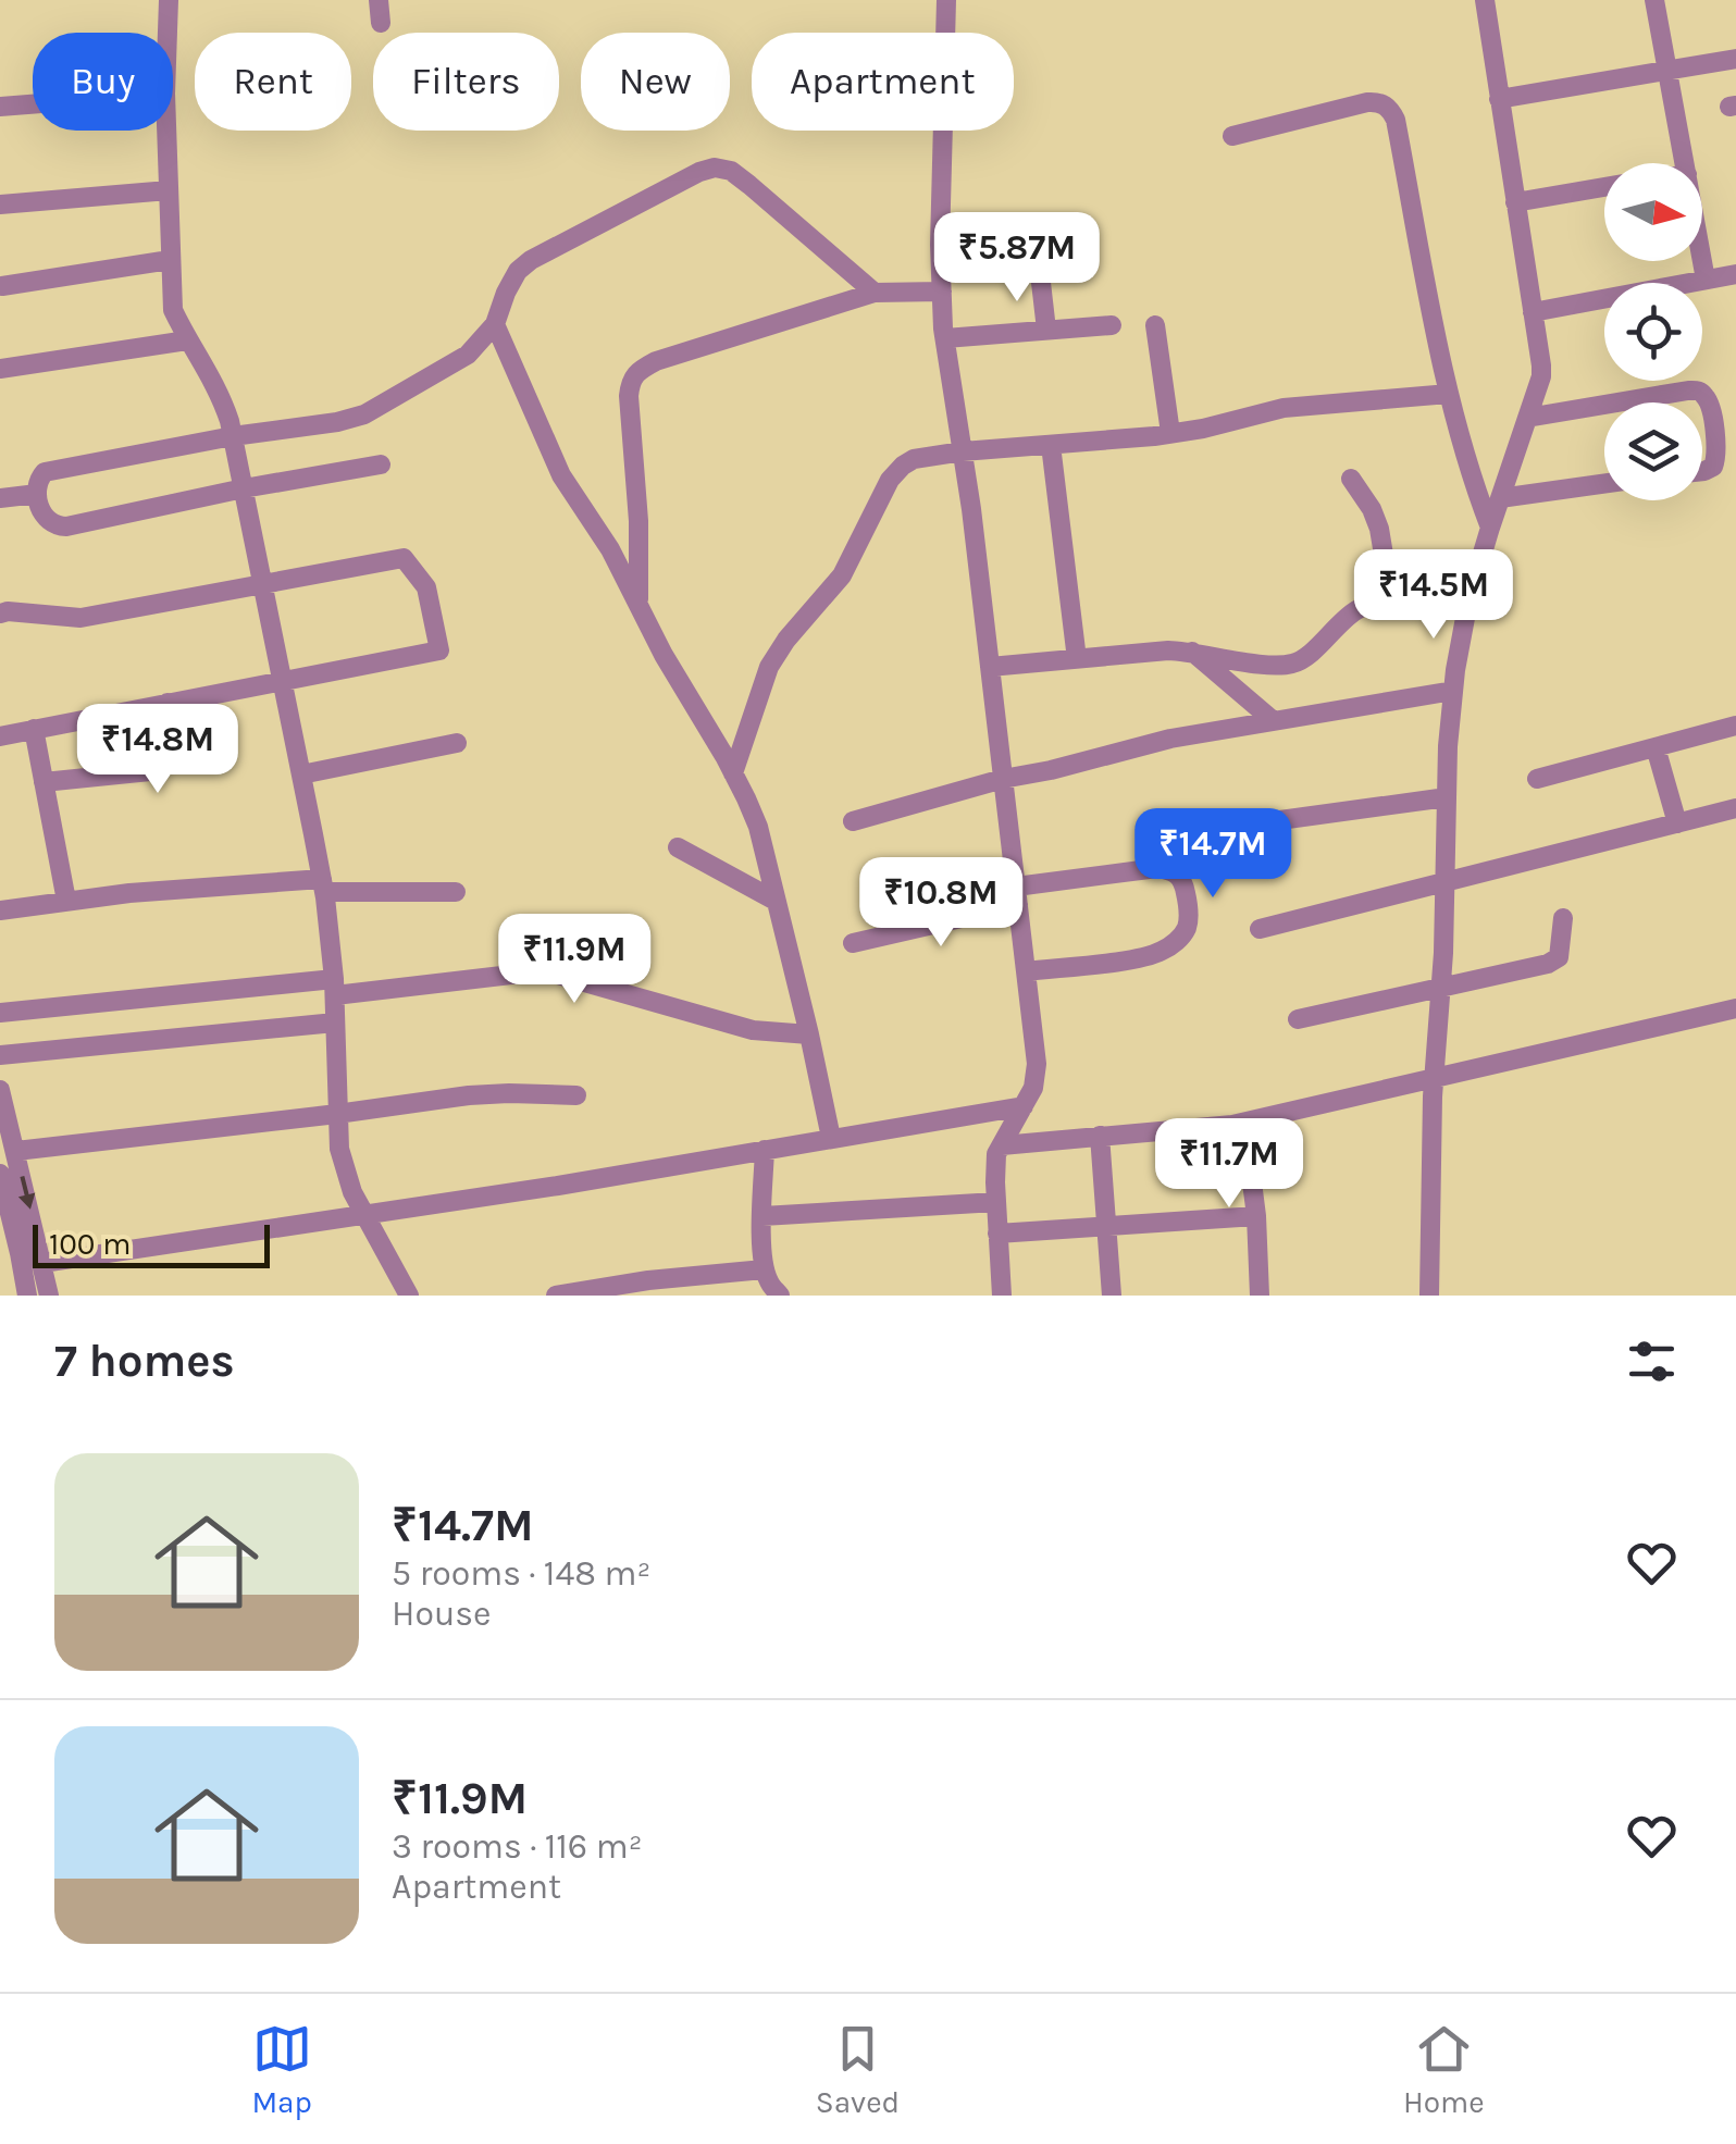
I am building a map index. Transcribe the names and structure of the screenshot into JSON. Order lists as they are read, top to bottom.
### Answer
{
  "scale_bar": "100 m",
  "north": "right",
  "page": {
    "chip": [
      "Buy",
      "Rent",
      "Filters",
      "New",
      "Apartment"
    ],
    "price": [
      "₹5.87M",
      "₹14.5M",
      "₹14.8M",
      "₹14.7M",
      "₹10.8M",
      "₹11.9M",
      "₹11.7M"
    ],
    "scale": "100 m",
    "heading": "7 homes",
    "list": [
      {
        "name": "₹14.7M",
        "note": "5 rooms · 148 m² · House"
      },
      {
        "name": "₹11.9M",
        "note": "3 rooms · 116 m² · Apartment"
      }
    ],
    "tabs": ["Map", "Saved", "Home"]
  }
}
